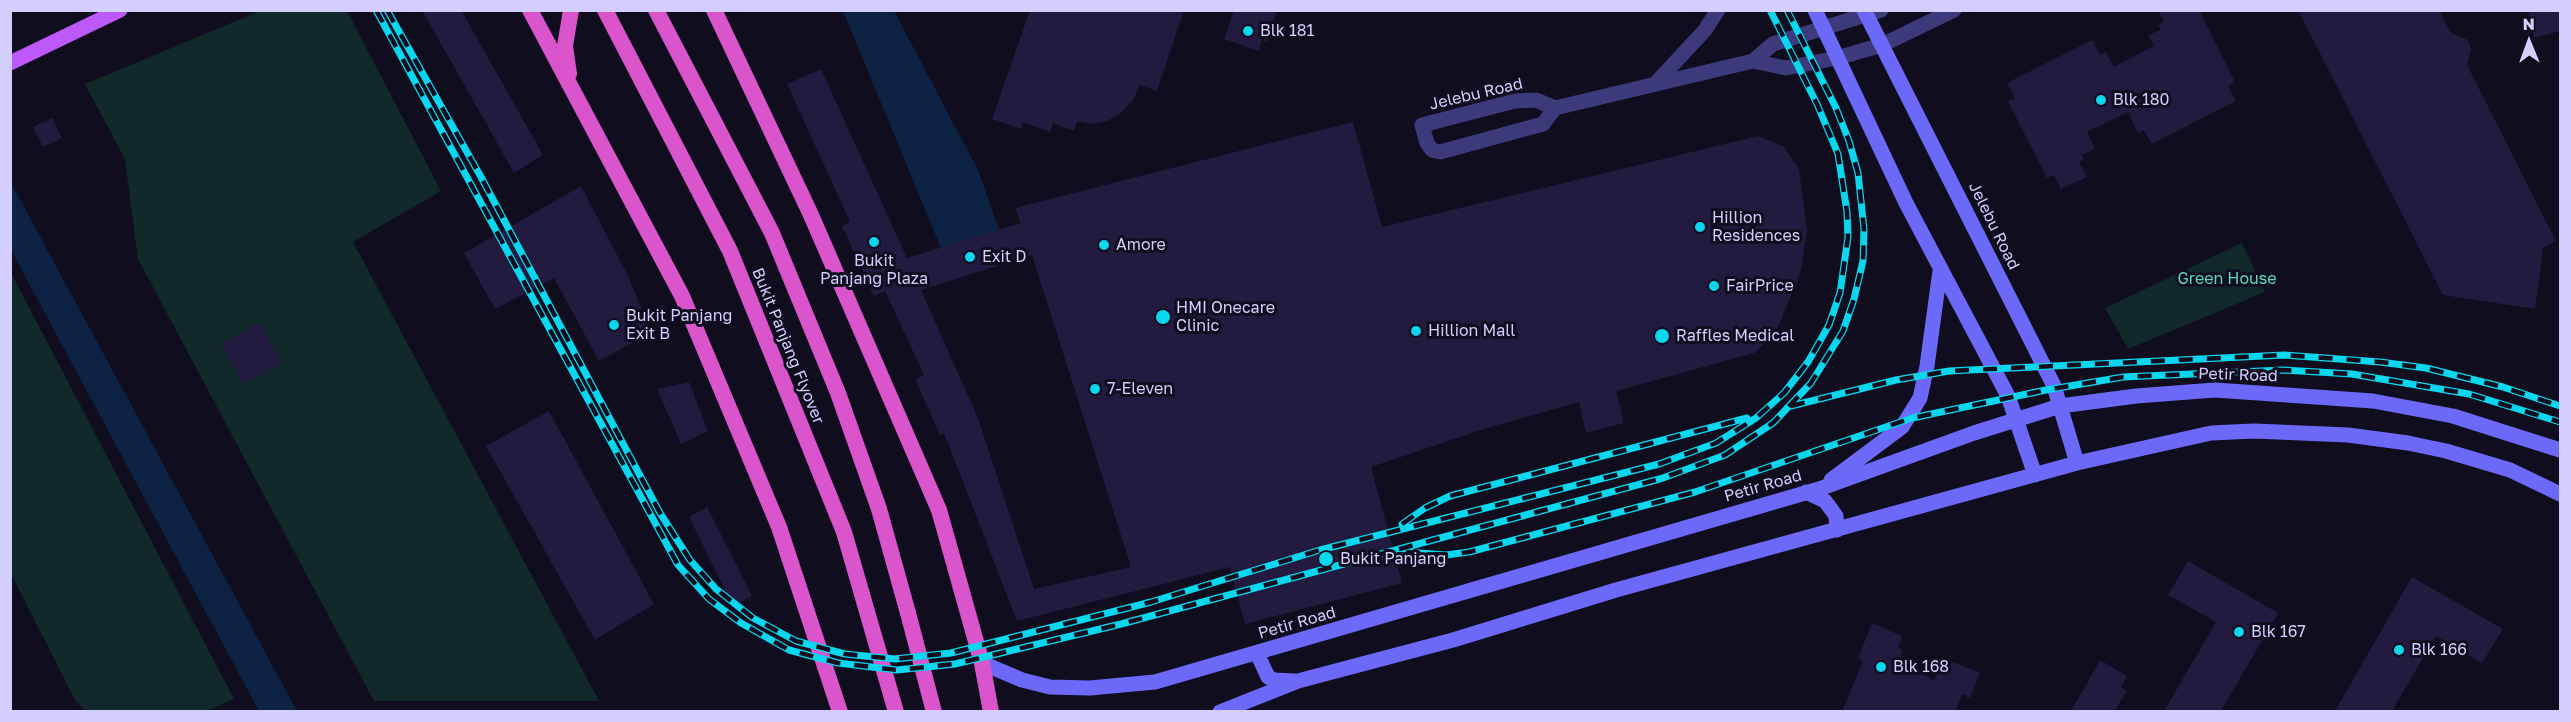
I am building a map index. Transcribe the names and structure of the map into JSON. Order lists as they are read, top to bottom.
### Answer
{
  "streets": {
    "highway": ["Bukit Panjang Flyover"],
    "main road": ["Jelebu Road", "Petir Road"]
  },
  "crossings": [
    ["Jelebu Road", "Petir Road"]
  ],
  "parks": ["Green House"],
  "places": [
    "Blk 181",
    "Blk 180",
    "Hillion Residences",
    "Bukit Panjang Plaza",
    "Amore",
    "Exit D",
    "FairPrice",
    "HMI Onecare Clinic",
    "Bukit Panjang Exit B",
    "Hillion Mall",
    "Raffles Medical",
    "7-Eleven",
    "Bukit Panjang",
    "Blk 167",
    "Blk 166",
    "Blk 168"
  ],
  "north": "top"
}
